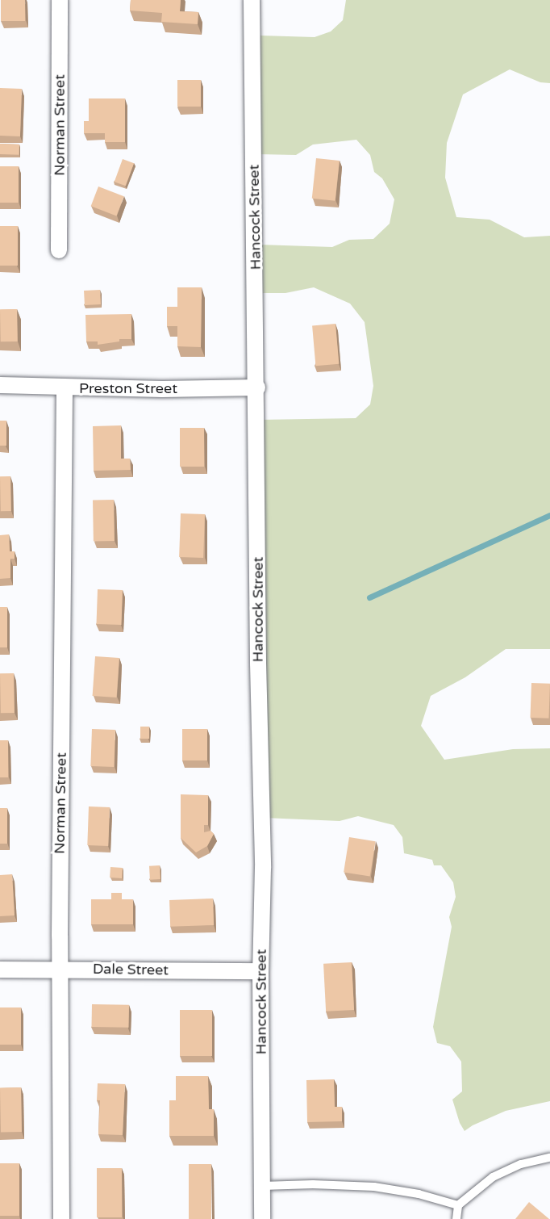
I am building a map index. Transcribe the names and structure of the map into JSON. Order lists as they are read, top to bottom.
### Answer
{
  "streets": {
    "street": [
      "Norman Street",
      "Hancock Street",
      "Preston Street",
      "Dale Street"
    ]
  },
  "crossings": [
    ["Norman Street", "Preston Street"],
    ["Norman Street", "Dale Street"],
    ["Hancock Street", "Preston Street"],
    ["Hancock Street", "Dale Street"]
  ]
}
